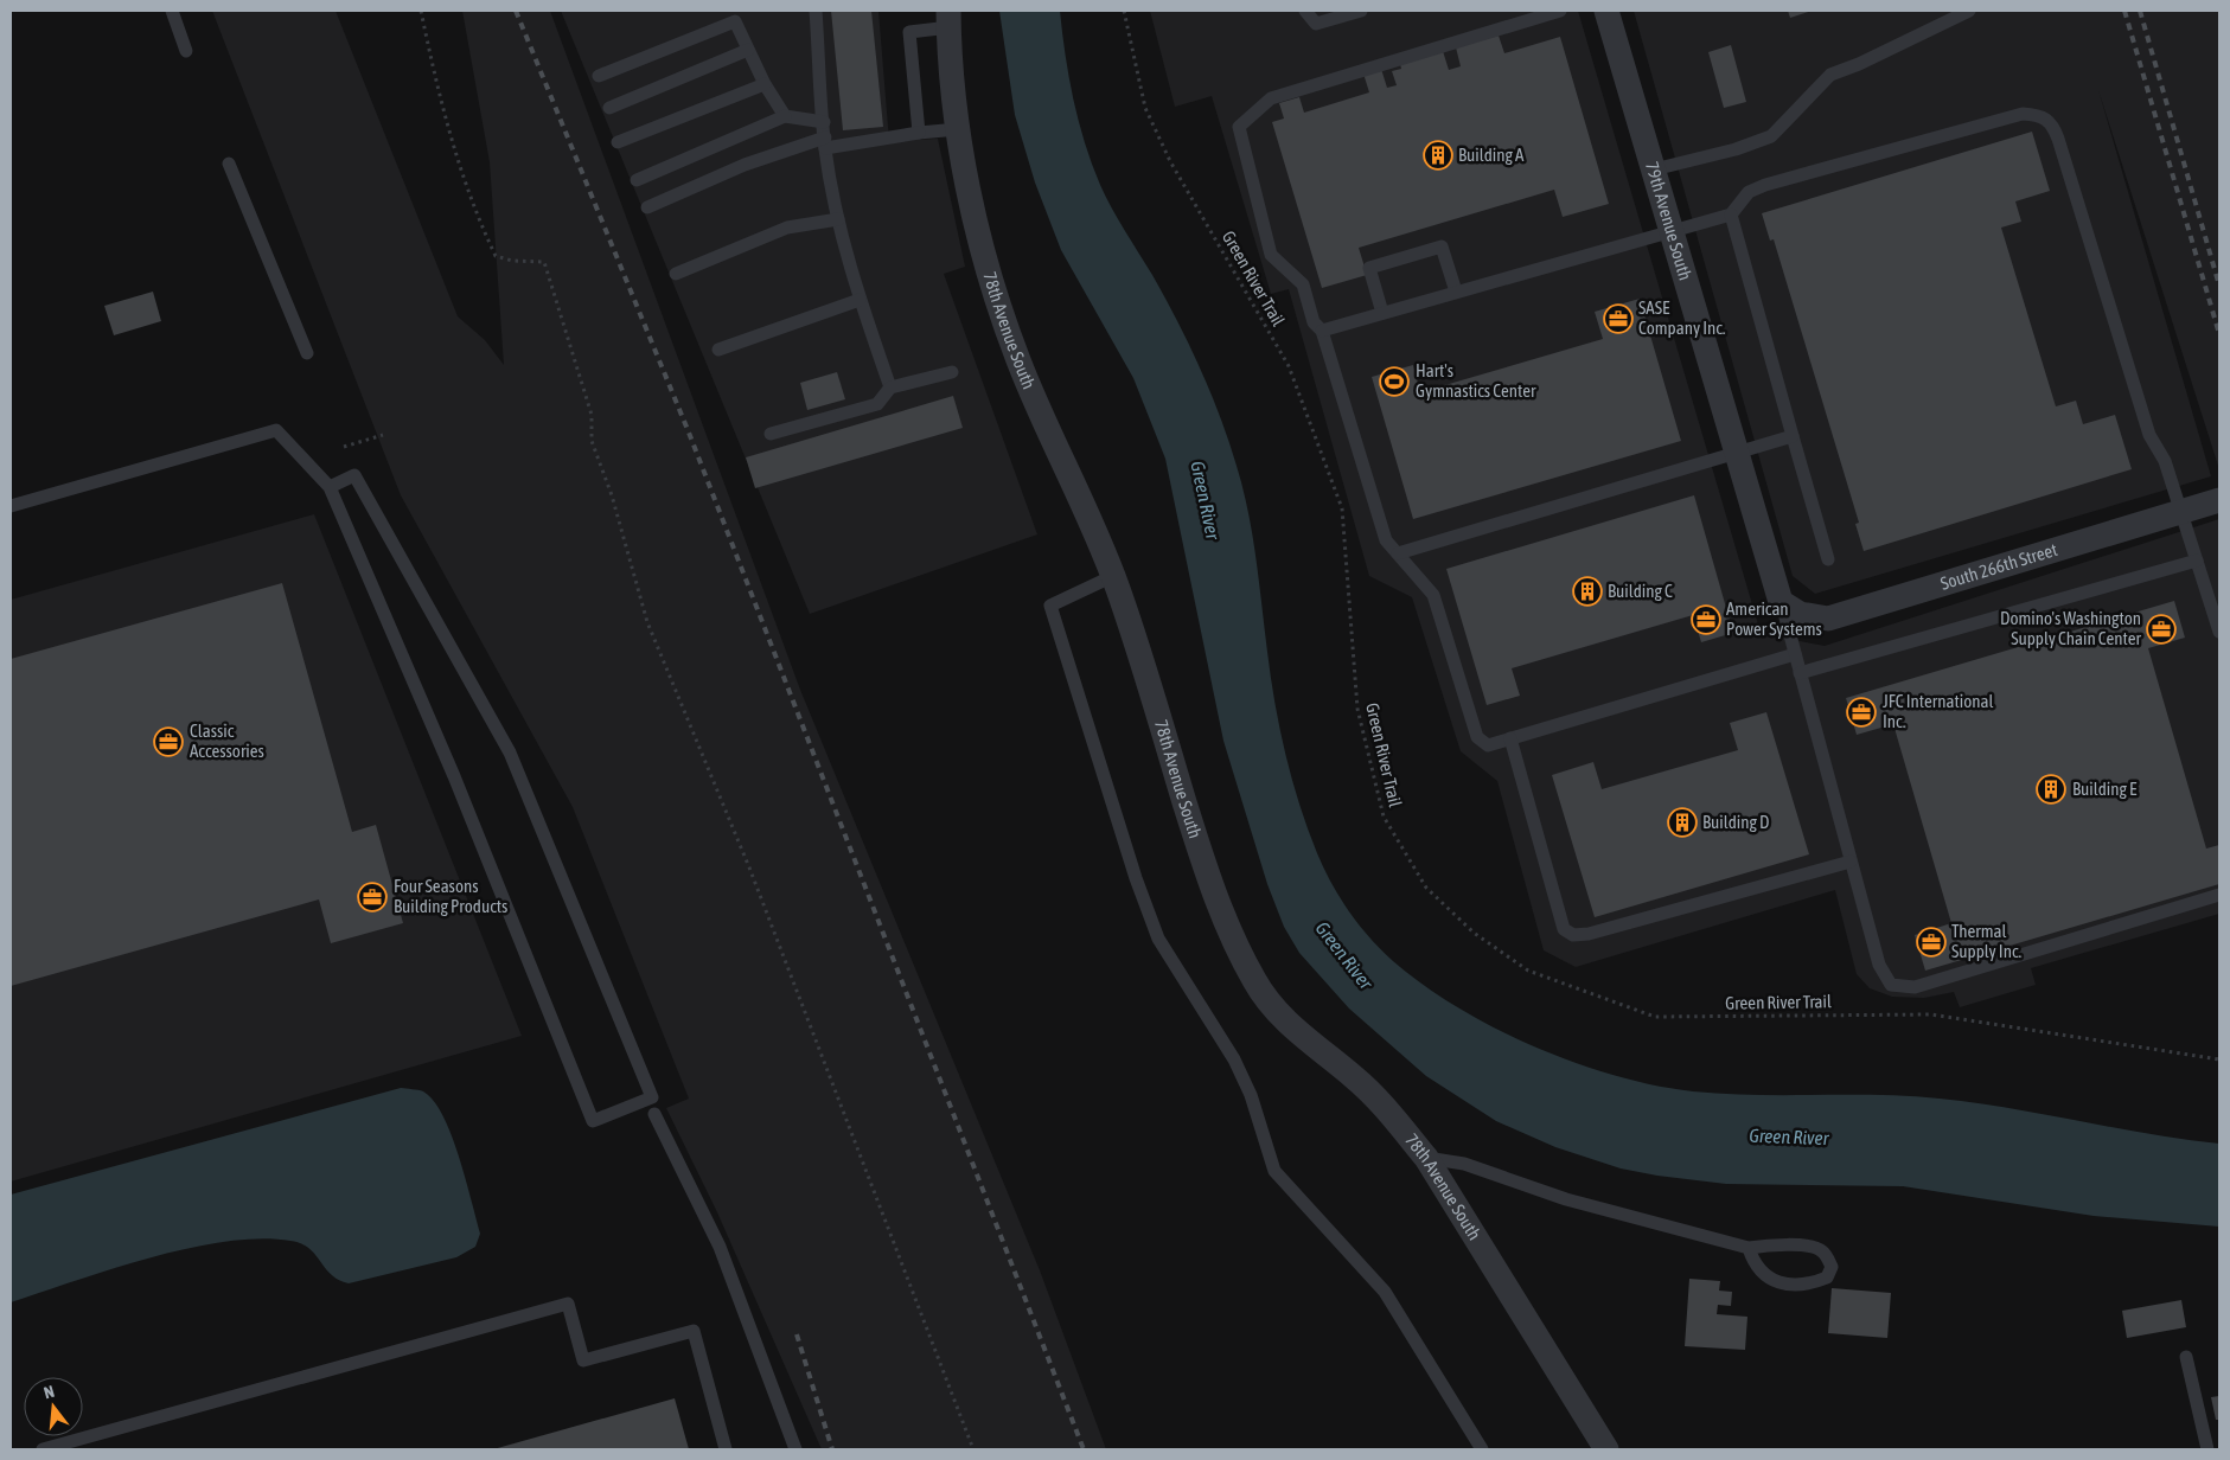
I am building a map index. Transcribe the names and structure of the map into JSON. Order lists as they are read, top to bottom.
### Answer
{
  "streets": {
    "street": ["79th Avenue South", "78th Avenue South", "South 266th Street"],
    "path": ["Green River Trail"]
  },
  "crossings": [
    ["79th Avenue South", "South 266th Street"]
  ],
  "water": ["Green River"],
  "places": {
    "building": [
      "Building A",
      "Building C",
      "Building E",
      "Building D"
    ],
    "office": [
      "SASE Company Inc.",
      "American Power Systems",
      "Domino's Washington Supply Chain Center",
      "JFC International Inc.",
      "Classic Accessories",
      "Four Seasons Building Products",
      "Thermal Supply Inc."
    ],
    "sports": ["Hart's Gymnastics Center"]
  },
  "north": "top"
}
